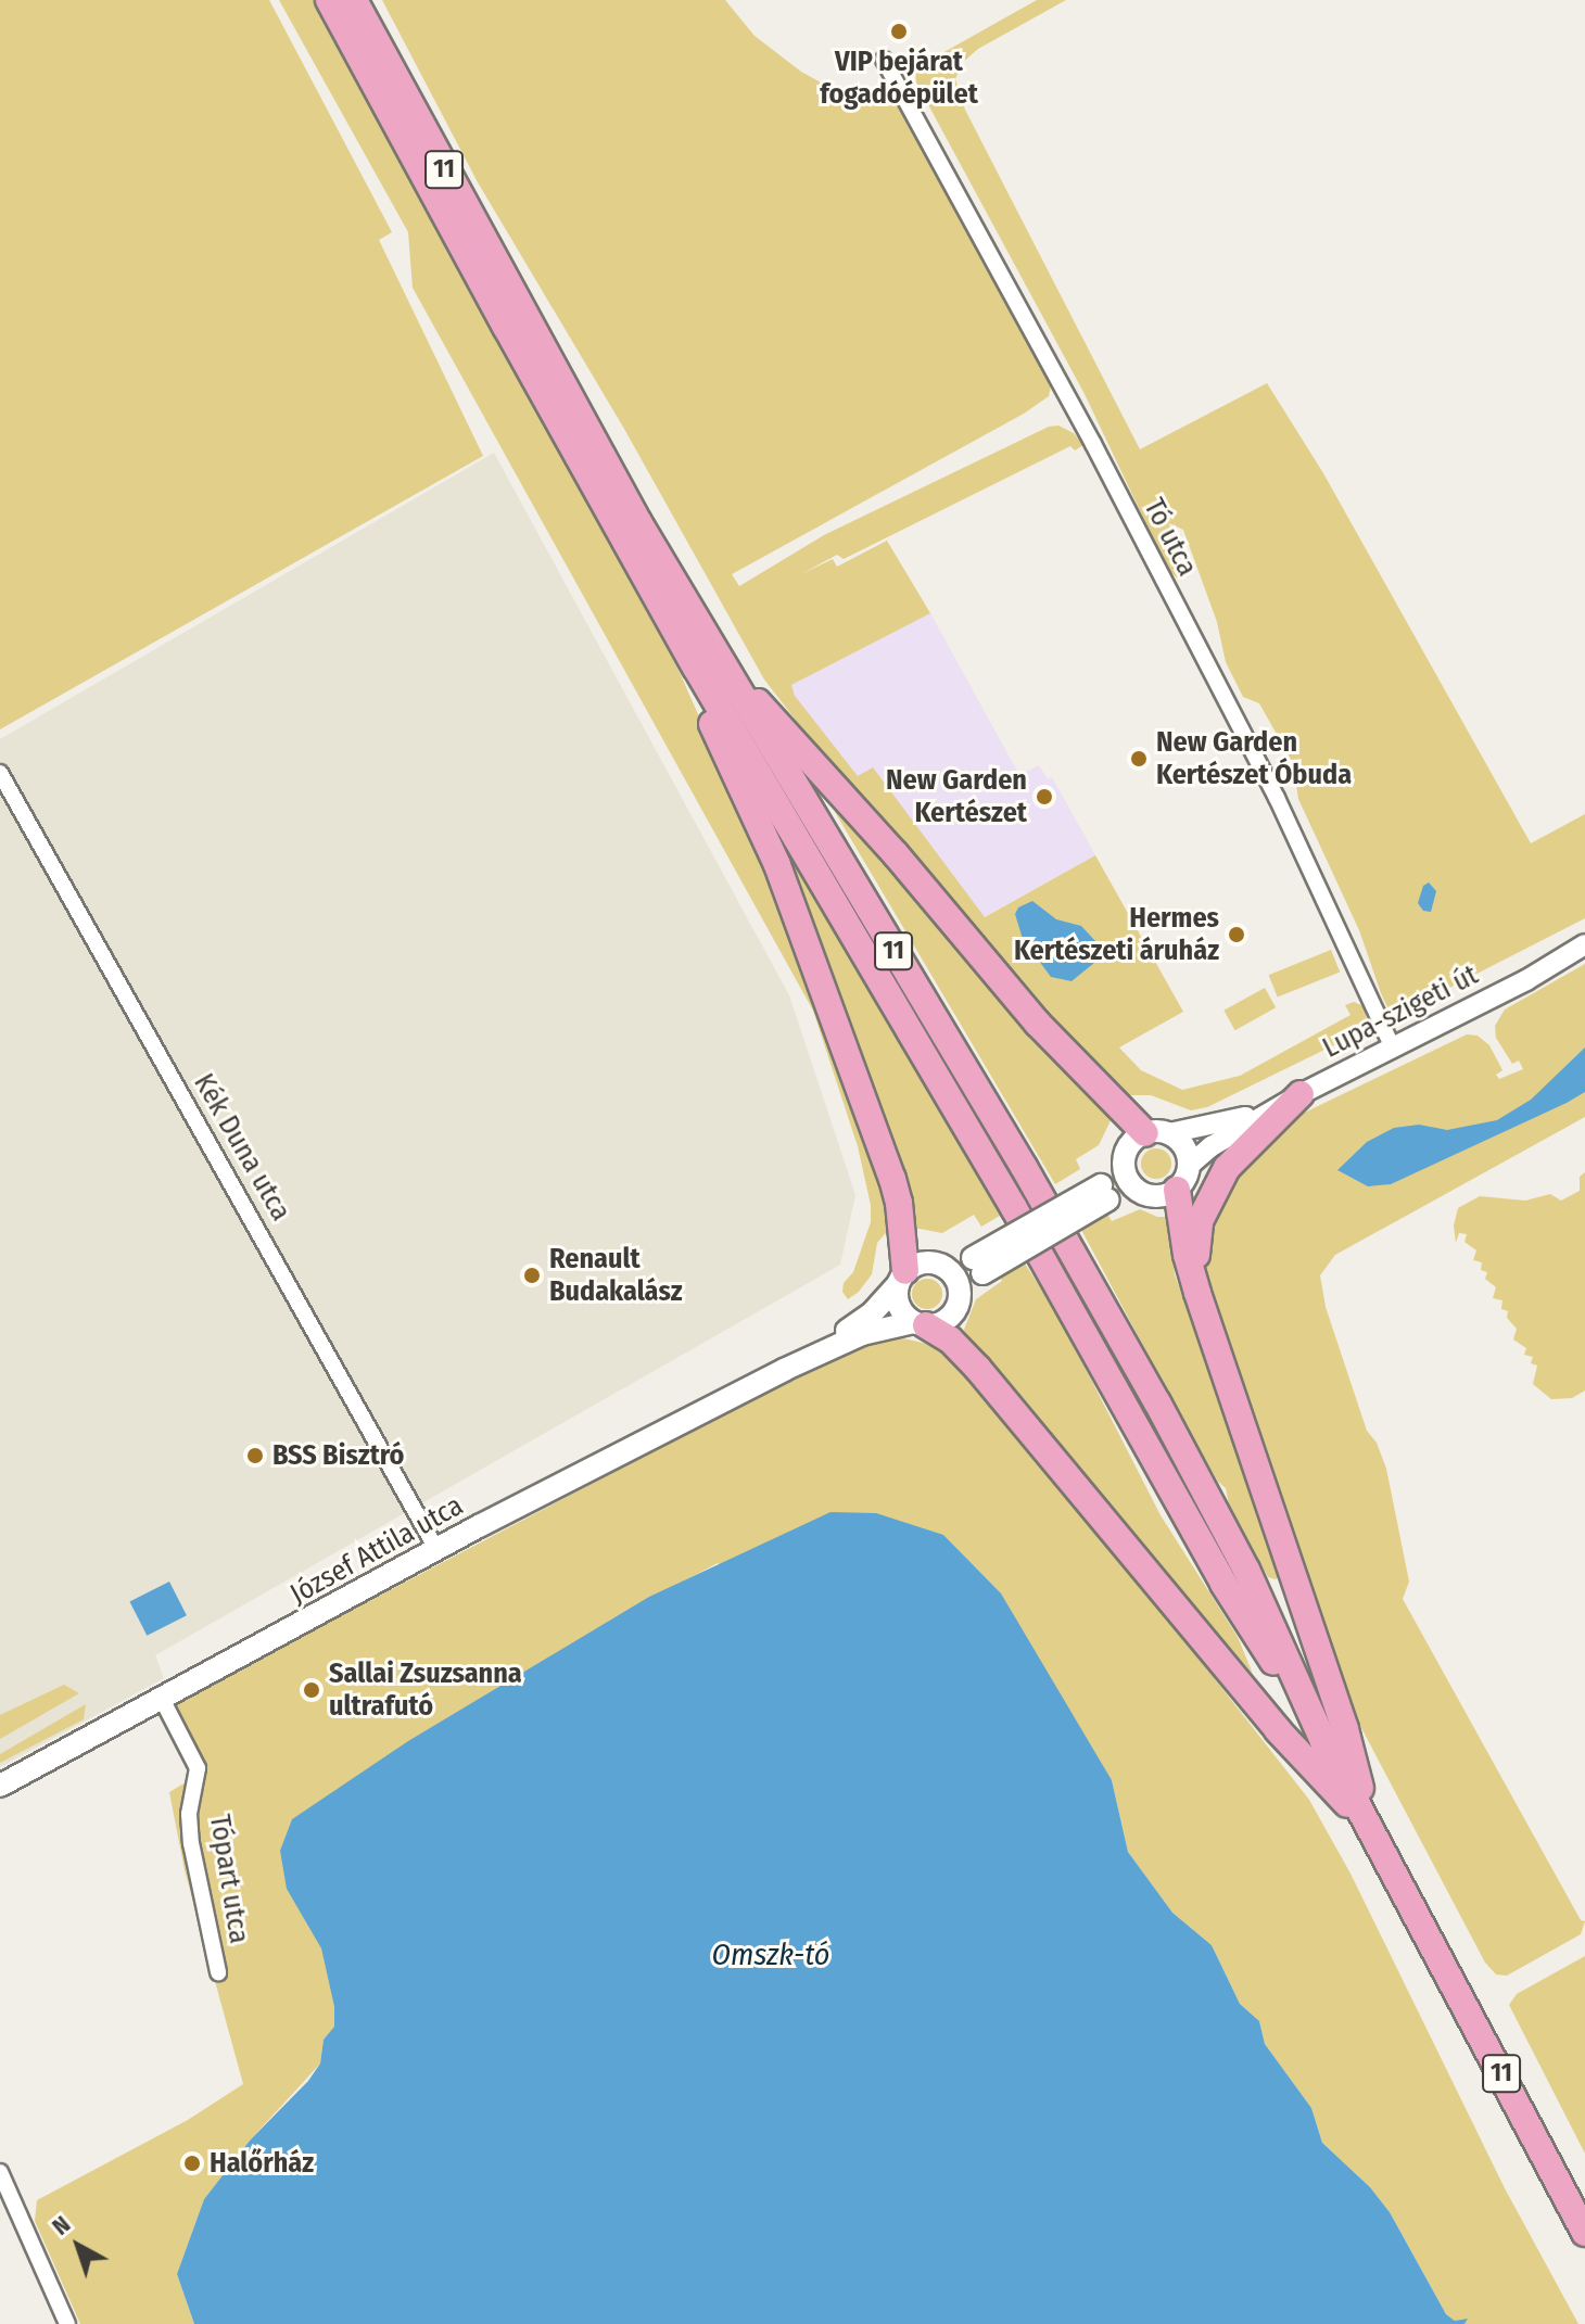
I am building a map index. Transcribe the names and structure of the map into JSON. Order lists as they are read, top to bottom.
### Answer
{
  "streets": {
    "main road": ["11", "József Attila utca"],
    "street": [
      "Tó utca",
      "Lupa-szigeti út",
      "Kék Duna utca",
      "Tópart utca"
    ]
  },
  "crossings": [
    ["Tó utca", "Lupa-szigeti út"],
    ["Kék Duna utca", "József Attila utca"],
    ["József Attila utca", "Tópart utca"]
  ],
  "water": ["Omszk-tó"],
  "places": [
    "VIP bejárat fogadóépület",
    "New Garden Kertészet Óbuda",
    "New Garden Kertészet",
    "Hermes Kertészeti áruház",
    "Renault Budakalász",
    "BSS Bisztró",
    "Sallai Zsuzsanna ultrafutó",
    "Halőrház"
  ],
  "north": "top left"
}
